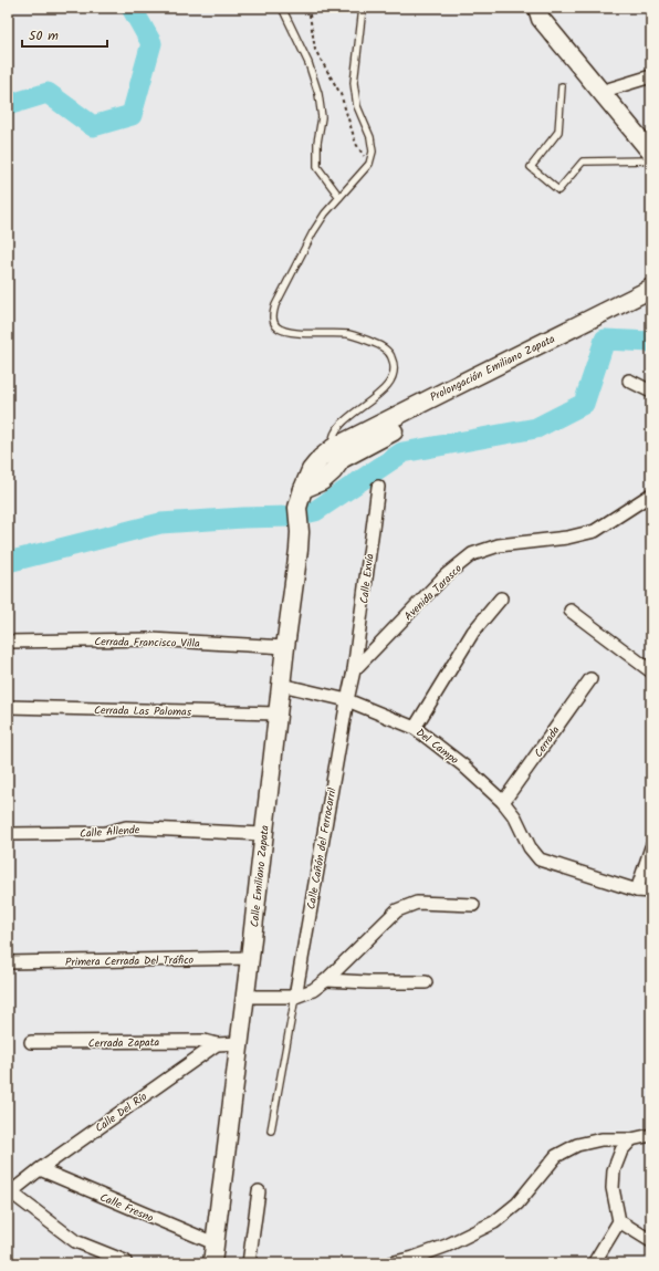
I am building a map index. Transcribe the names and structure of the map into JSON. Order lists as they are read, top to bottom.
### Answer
{
  "streets": {
    "main road": ["Prolongación Emiliano Zapata", "Calle Emiliano Zapata"],
    "street": [
      "Calle Exvía",
      "Avenida Tarasco",
      "Cerrada Francisco Villa",
      "Cerrada Las Palomas",
      "Cerrada",
      "Del Campo",
      "Calle Allende",
      "Calle Cañón del Ferrocarril",
      "Primera Cerrada Del Tráfico",
      "Cerrada Zapata",
      "Calle Del Río",
      "Calle Fresno"
    ]
  },
  "crossings": [
    ["Prolongación Emiliano Zapata", "Calle Emiliano Zapata"],
    ["Calle Exvía", "Avenida Tarasco"],
    ["Cerrada Francisco Villa", "Calle Emiliano Zapata"],
    ["Cerrada Las Palomas", "Calle Emiliano Zapata"],
    ["Cerrada", "Del Campo"],
    ["Del Campo", "Calle Cañón del Ferrocarril"],
    ["Del Campo", "Calle Emiliano Zapata"],
    ["Calle Allende", "Calle Emiliano Zapata"],
    ["Calle Emiliano Zapata", "Primera Cerrada Del Tráfico"],
    ["Calle Emiliano Zapata", "Calle Fresno"],
    ["Cerrada Zapata", "Calle Del Río"],
    ["Calle Del Río", "Calle Fresno"]
  ],
  "scale_bar": "50 m"
}
